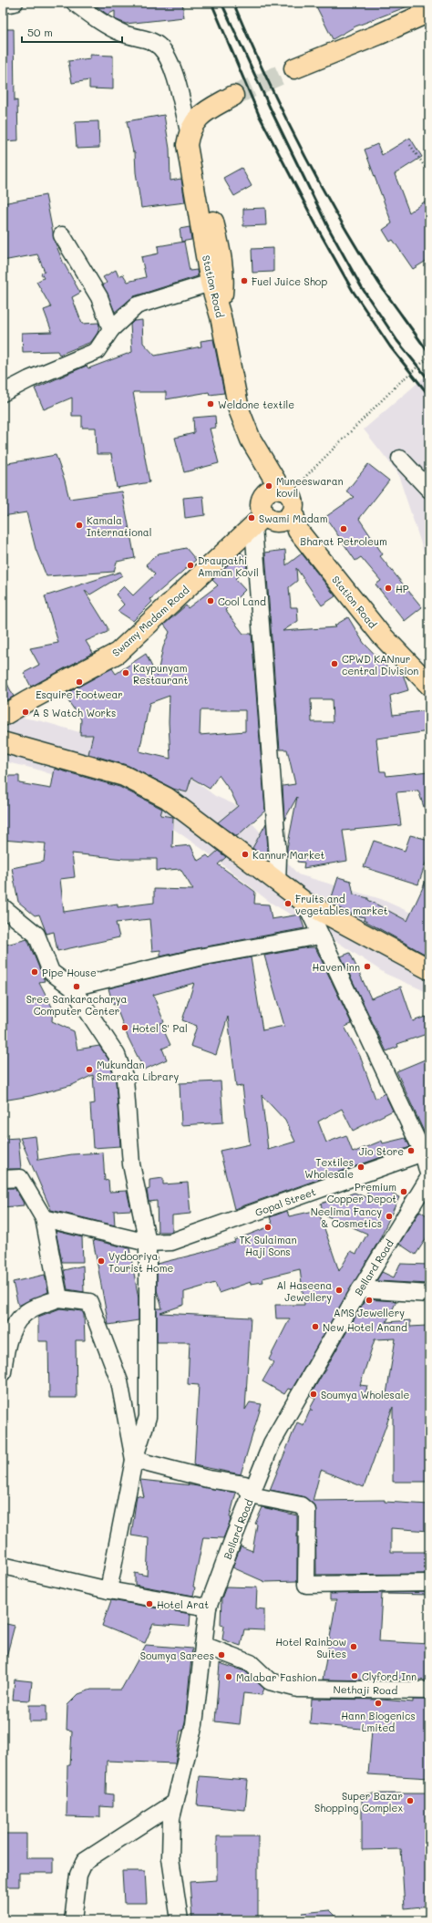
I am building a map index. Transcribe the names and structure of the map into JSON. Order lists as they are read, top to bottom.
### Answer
{
  "streets": {
    "main road": ["Station Road", "Swamy Madam Road"],
    "street": ["Gopal Street", "Bellard Road", "Nethaji Road"]
  },
  "crossings": [
    ["Station Road", "Swamy Madam Road"],
    ["Bellard Road", "Nethaji Road"]
  ],
  "places": [
    "Fuel Juice Shop",
    "Weldone textile",
    "Muneeswaran kovil",
    "Swami Madam",
    "Kamala International",
    "Bharat Petroleum",
    "Draupathi Amman Kovil",
    "HP",
    "Cool Land",
    "CPWD KANnur central Division",
    "Kaypunyam Restaurant",
    "Esquire Footwear",
    "A S Watch Works",
    "Kannur Market",
    "Fruits and vegetables market",
    "Haven inn",
    "Pipe House",
    "Sree Sankaracharya Computer Center",
    "Hotel S' Pal",
    "Mukundan Smaraka Library",
    "Jio Store",
    "Textiles Wholesale",
    "Premium Copper Depot",
    "Neelima Fancy & Cosmetics",
    "TK Sulaiman Haji Sons",
    "Vydooriya Tourist Home",
    "Al Haseena Jewellery",
    "AMS Jewellery",
    "New Hotel Anand",
    "Soumya Wholesale",
    "Hotel Arat",
    "Hotel Rainbow Suites",
    "Soumya Sarees",
    "Clyford Inn",
    "Malabar Fashion",
    "Hann Biogenics Lmited",
    "Super Bazar Shopping Complex"
  ],
  "scale_bar": "50 m"
}
